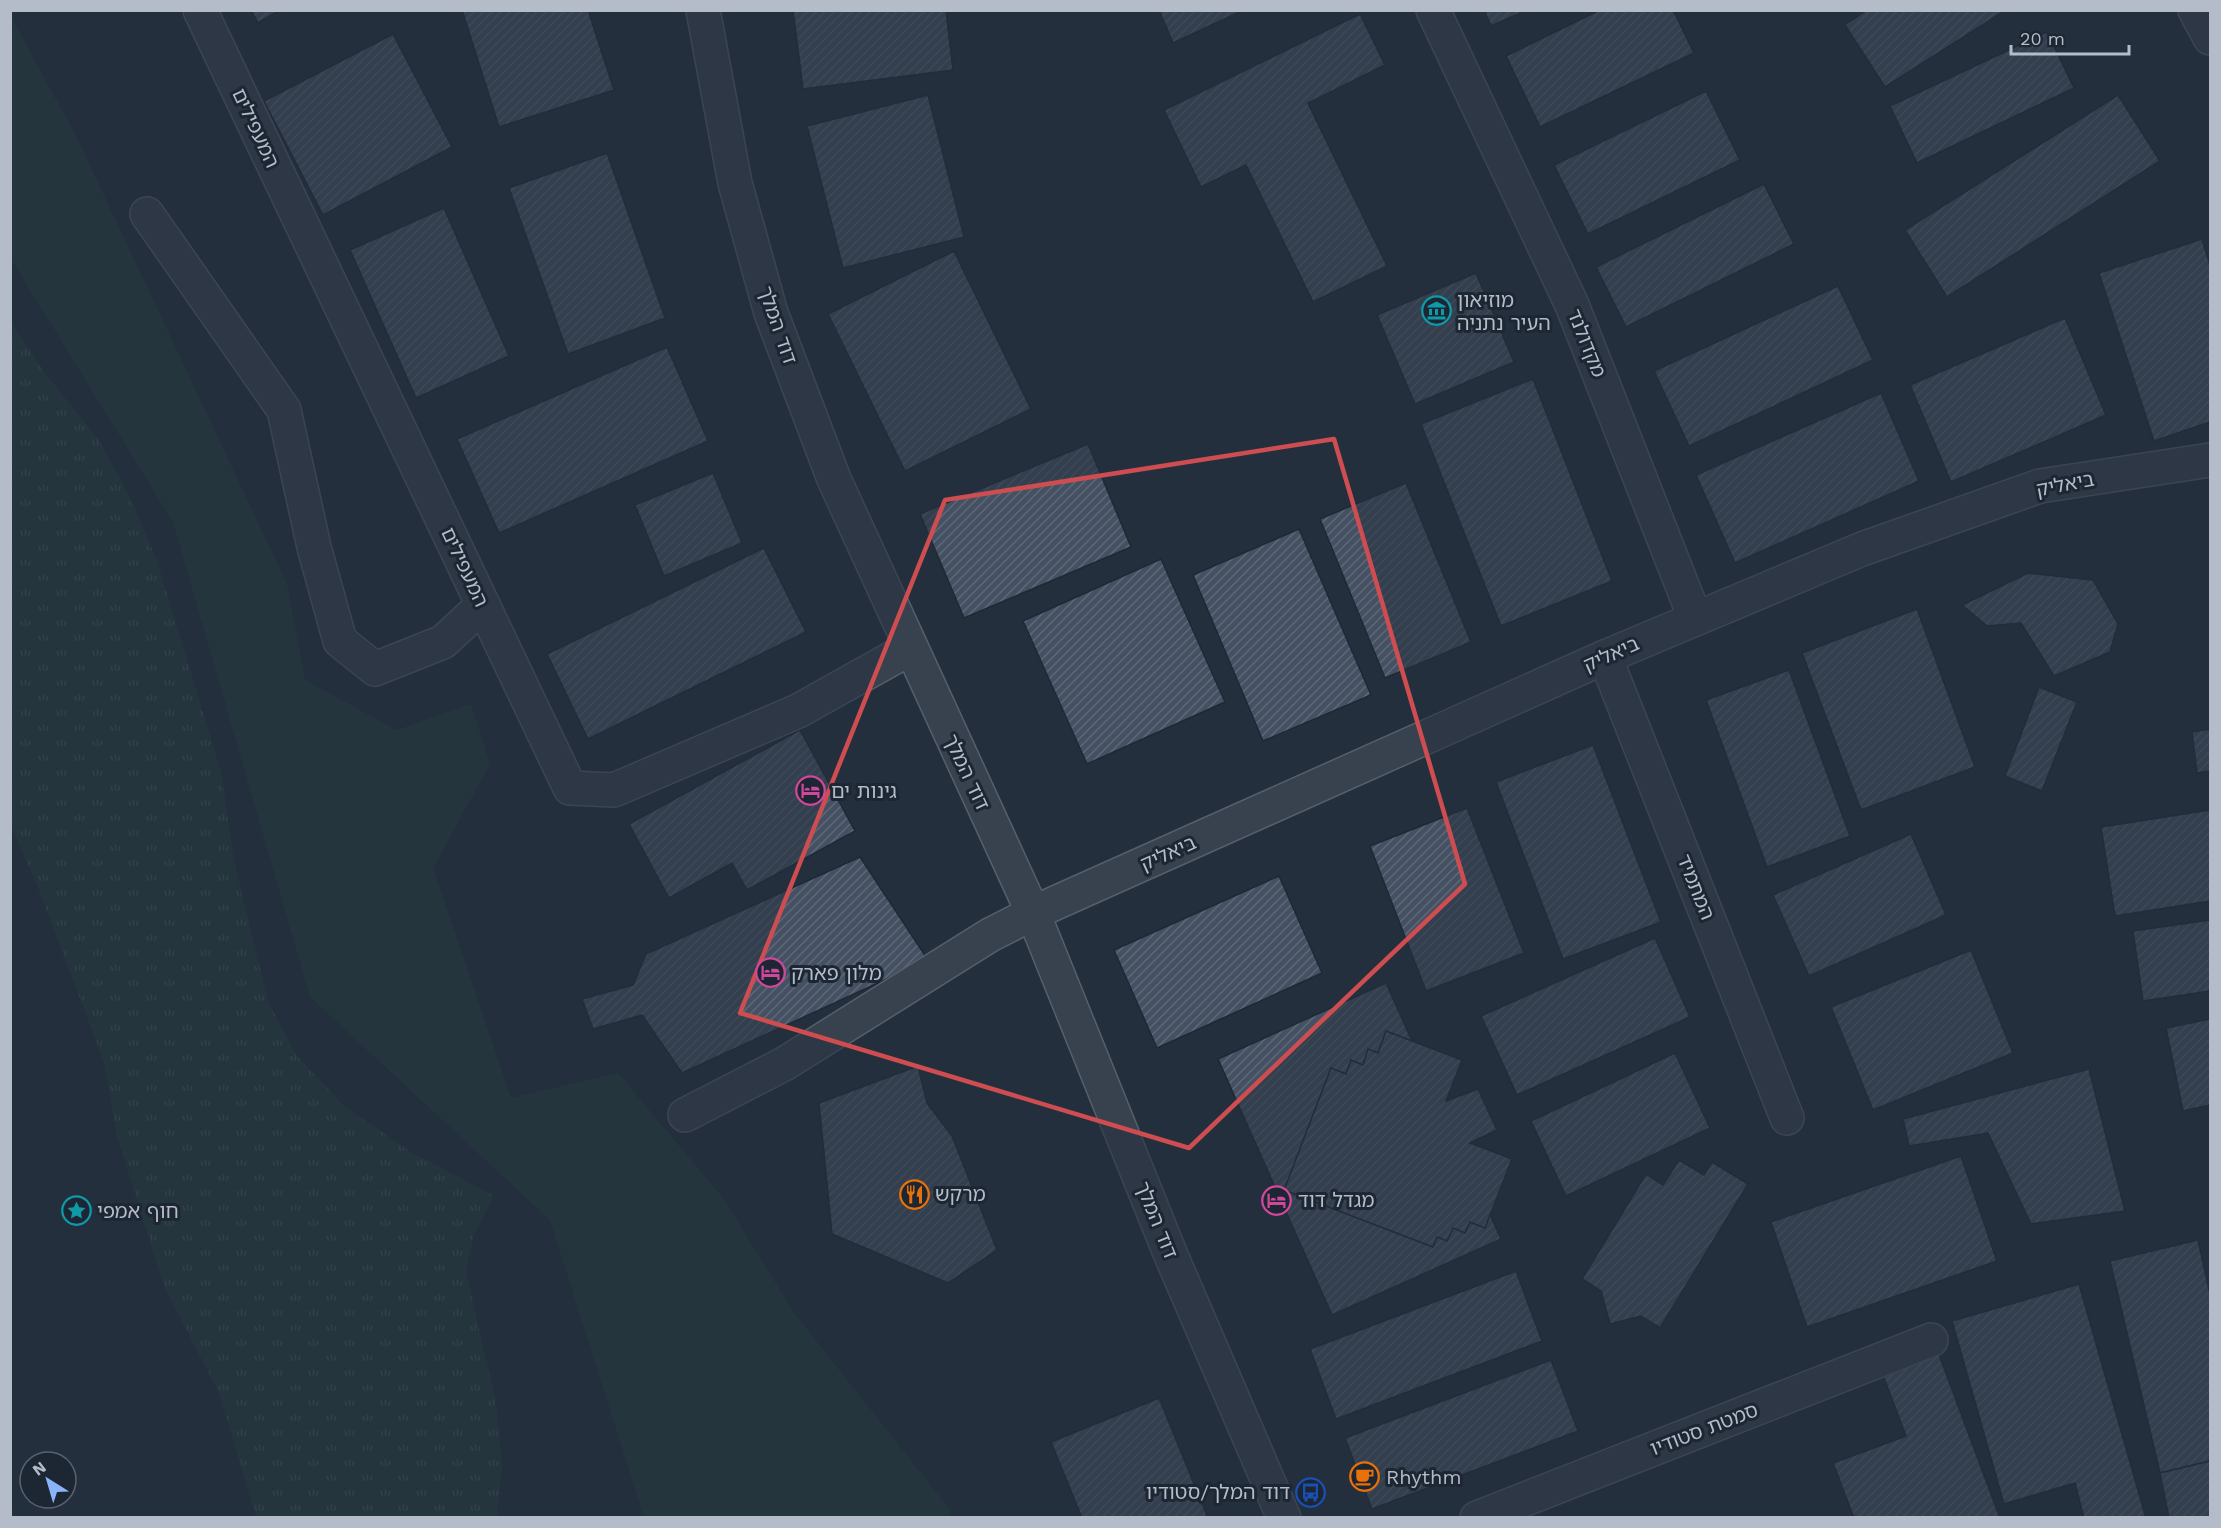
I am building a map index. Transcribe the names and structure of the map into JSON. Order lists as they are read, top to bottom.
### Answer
{
  "streets": {
    "street": [
      "המעפילים",
      "דוד המלך",
      "מקדולנד",
      "ביאליק",
      "המתמיד",
      "סמטת סטודיו"
    ]
  },
  "crossings": [
    ["המעפילים", "דוד המלך"],
    ["דוד המלך", "ביאליק"],
    ["מקדולנד", "ביאליק"],
    ["ביאליק", "המתמיד"]
  ],
  "places": {
    "museum": ["מוזיאון העיר נתניה"],
    "hotel": ["גינות ים", "מלון פארק", "מגדל דוד"],
    "restaurant": ["מרקש"],
    "place": ["חוף אמפי"],
    "cafe": ["Rhythm"],
    "bus stop": ["דוד המלך/סטודיו"]
  },
  "scale_bar": "20 m",
  "north": "top left"
}
